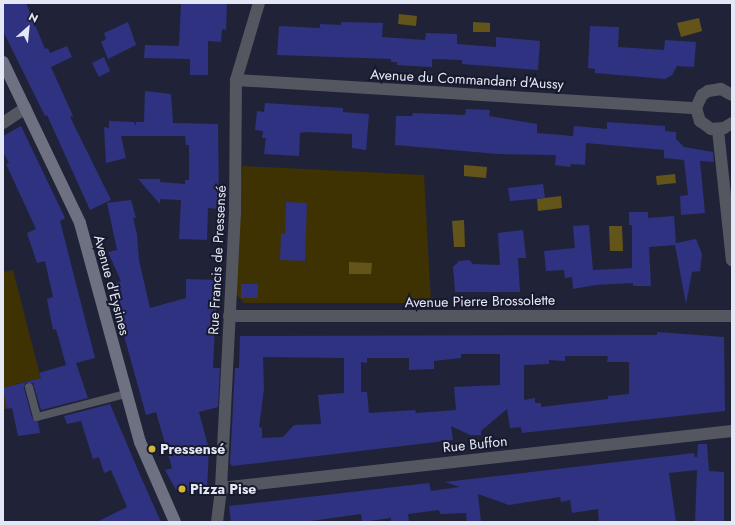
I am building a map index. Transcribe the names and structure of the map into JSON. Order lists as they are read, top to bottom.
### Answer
{
  "streets": {
    "street": [
      "Avenue du Commandant d'Aussy",
      "Rue Francis de Pressensé",
      "Avenue d'Eysines",
      "Avenue Pierre Brossolette",
      "Rue Buffon"
    ]
  },
  "crossings": [
    ["Avenue du Commandant d'Aussy", "Rue Francis de Pressensé"],
    ["Rue Francis de Pressensé", "Avenue Pierre Brossolette"],
    ["Rue Francis de Pressensé", "Rue Buffon"]
  ],
  "places": ["Pressensé", "Pizza Pise"],
  "north": "top right"
}
